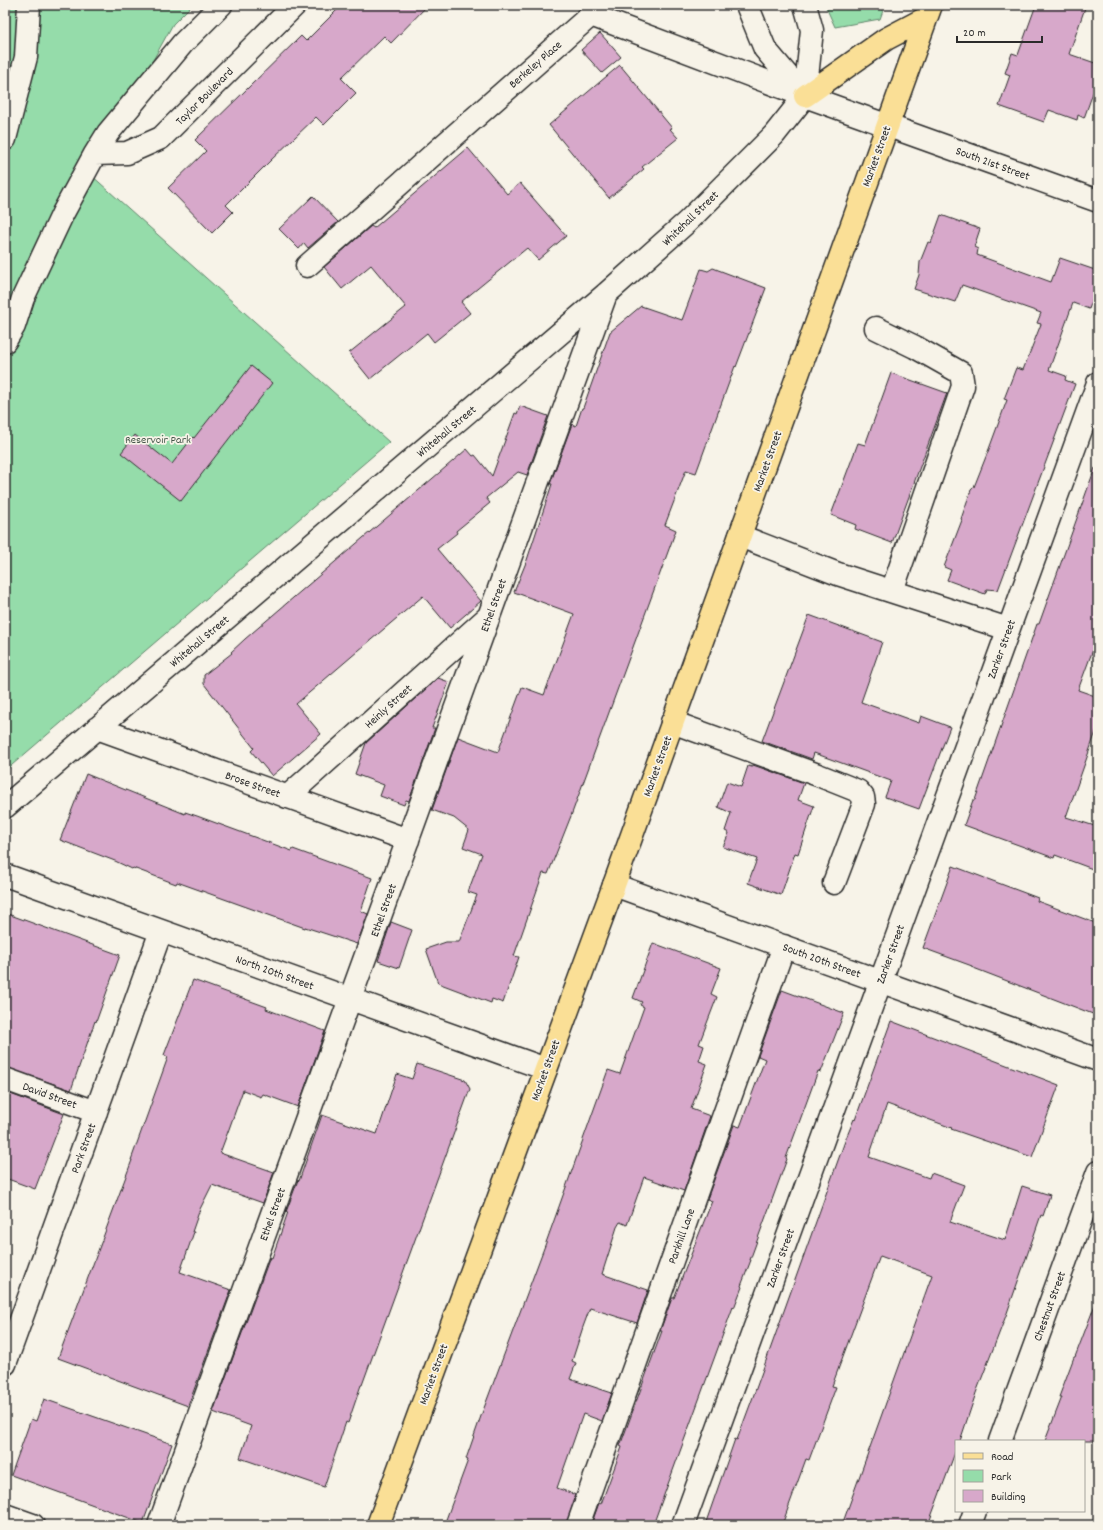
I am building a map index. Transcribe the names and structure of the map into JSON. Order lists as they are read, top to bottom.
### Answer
{
  "streets": {
    "main road": ["Market Street"],
    "street": [
      "Berkeley Place",
      "Taylor Boulevard",
      "South 21st Street",
      "Whitehall Street",
      "Ethel Street",
      "Zarker Street",
      "Heinly Street",
      "Brose Street",
      "South 20th Street",
      "North 20th Street",
      "David Street",
      "Park Street",
      "Parkhill Lane",
      "Chestnut Street"
    ]
  },
  "crossings": [
    ["Berkeley Place", "Whitehall Street"],
    ["Market Street", "South 21st Street"],
    ["Market Street", "South 20th Street"],
    ["Market Street", "North 20th Street"],
    ["Whitehall Street", "Ethel Street"],
    ["Whitehall Street", "Brose Street"],
    ["Ethel Street", "Heinly Street"],
    ["Ethel Street", "Brose Street"],
    ["Ethel Street", "North 20th Street"],
    ["Zarker Street", "South 20th Street"],
    ["Heinly Street", "Brose Street"],
    ["South 20th Street", "Parkhill Lane"],
    ["North 20th Street", "Park Street"],
    ["David Street", "Park Street"]
  ],
  "parks": ["Reservoir Park"],
  "legend": ["Road", "Park", "Building"],
  "scale_bar": "20 m"
}
